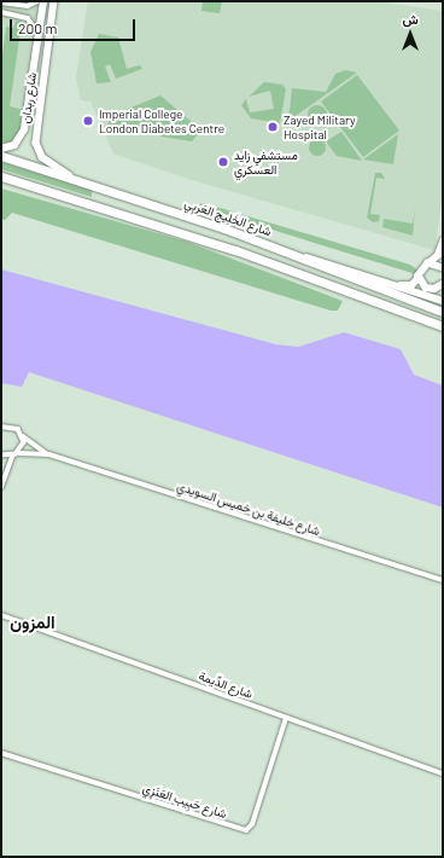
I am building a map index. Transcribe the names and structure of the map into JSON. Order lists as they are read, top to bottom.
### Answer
{
  "streets": {
    "highway": ["شارع الخَلِيج العَربِي"],
    "main road": ["شارع ربدان"],
    "street": ["شارع خليفة بن خميس السويدي", "شارع الدِّيمة", "شارع حَبِيب العَنَزِي"]
  },
  "crossings": [
    ["شارع ربدان", "شارع الخَلِيج العَربِي"],
    ["شارع الدِّيمة", "شارع حَبِيب العَنَزِي"]
  ],
  "districts": ["المزون"],
  "places": ["Imperial College London Diabetes Centre", "Zayed Military Hospital", "مستشفي زايد العسكري"],
  "scale_bar": "200 m",
  "north": "top"
}
